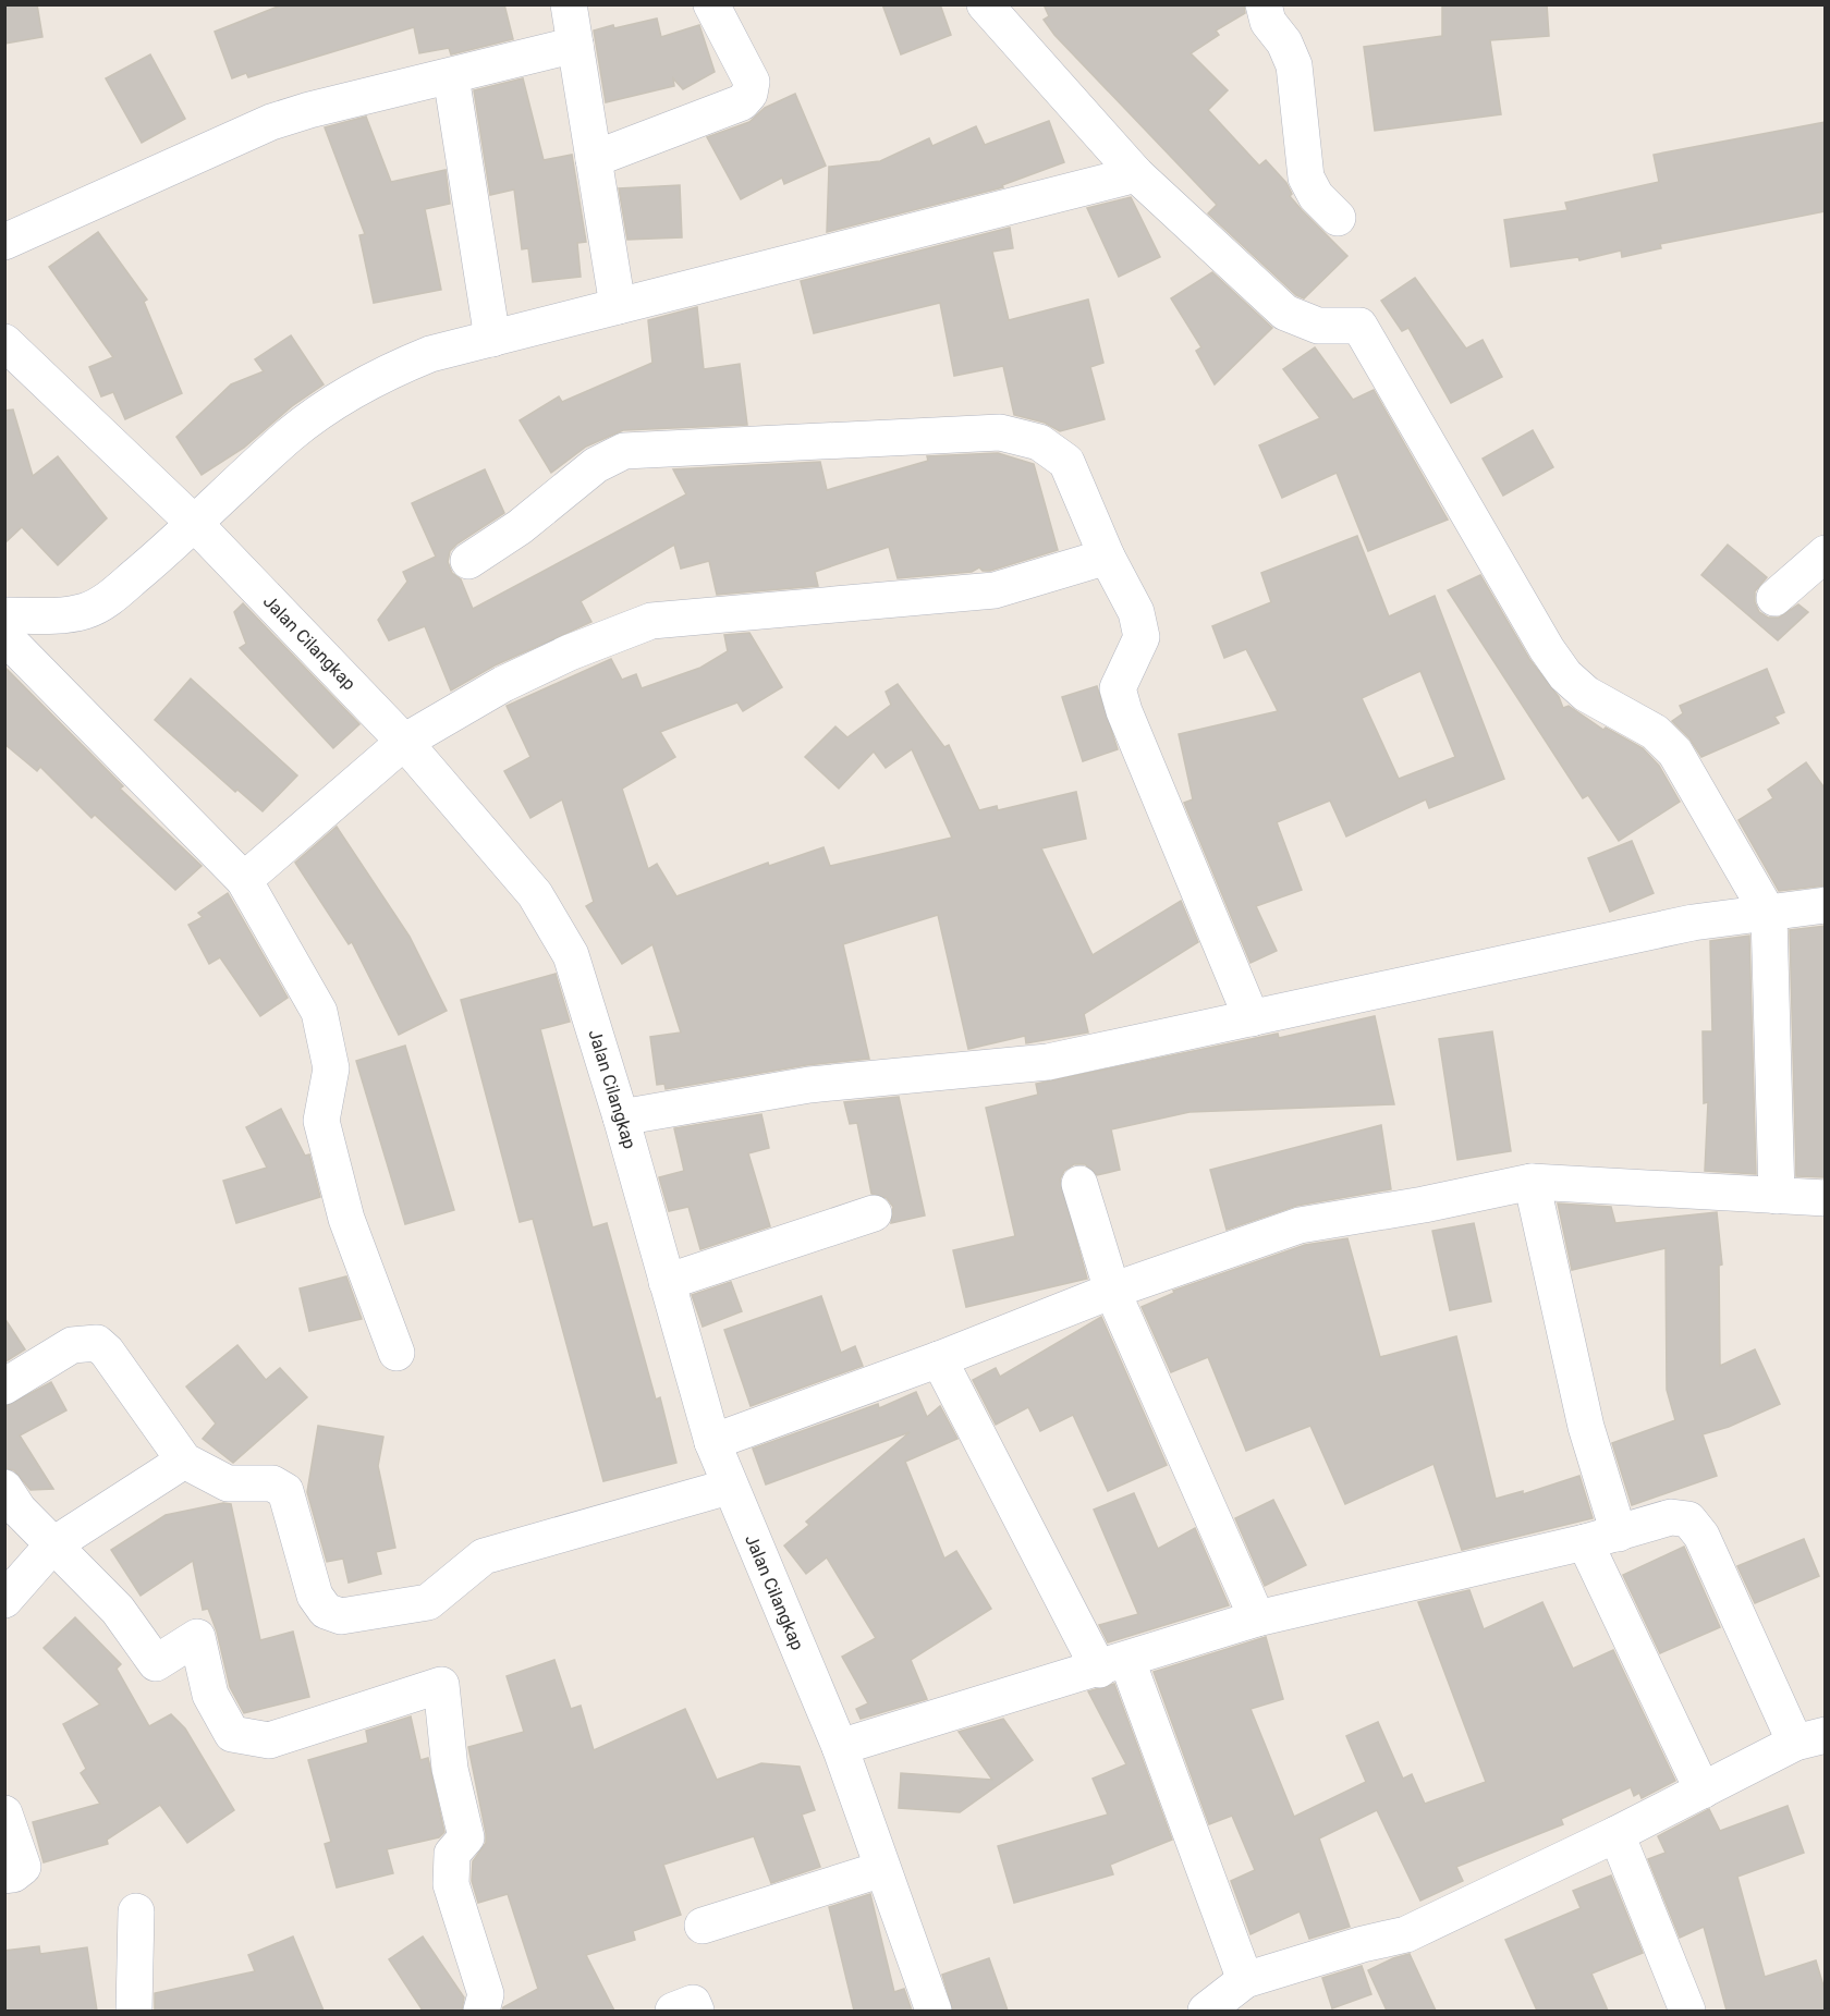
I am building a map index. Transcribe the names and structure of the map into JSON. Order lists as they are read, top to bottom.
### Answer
{
  "streets": {
    "street": ["Jalan Cilangkap"]
  }
}
